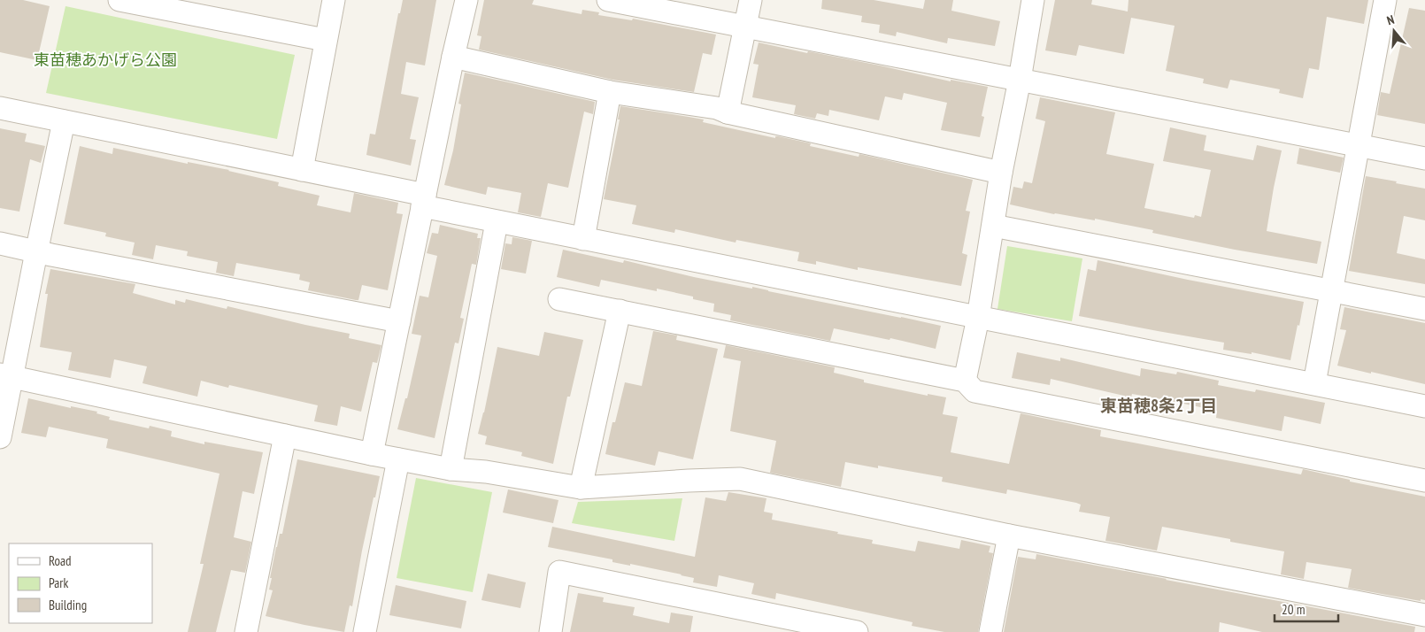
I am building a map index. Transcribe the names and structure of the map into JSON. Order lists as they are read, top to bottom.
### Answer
{
  "districts": ["東苗穂8条2丁目"],
  "parks": ["東苗穂あかげら公園"],
  "legend": ["Road", "Park", "Building"],
  "scale_bar": "20 m",
  "north": "top"
}
